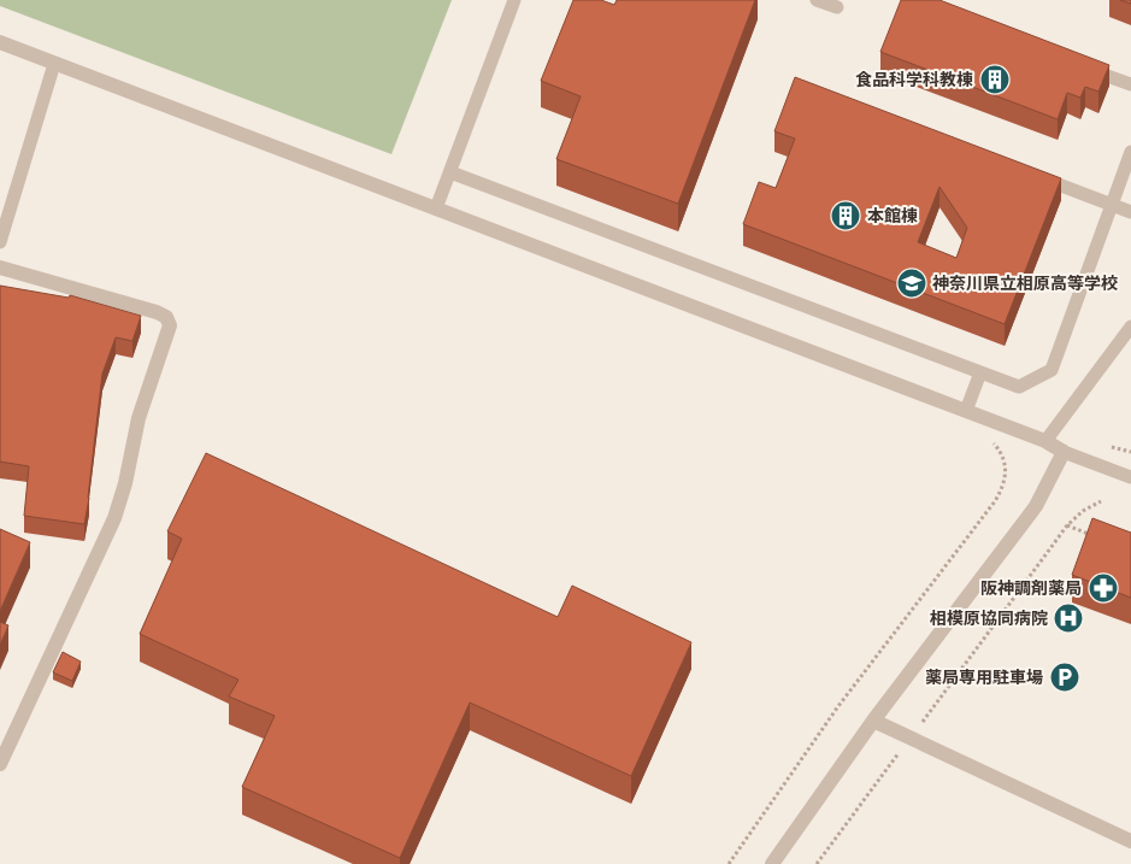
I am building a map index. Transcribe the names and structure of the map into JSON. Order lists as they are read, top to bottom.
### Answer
{
  "places": {
    "building": ["食品科学科教棟", "本館棟"],
    "school or university": ["神奈川県立相原高等学校"],
    "pharmacy": ["阪神調剤薬局"],
    "hospital": ["相模原協同病院"],
    "parking": ["薬局専用駐車場"]
  }
}
